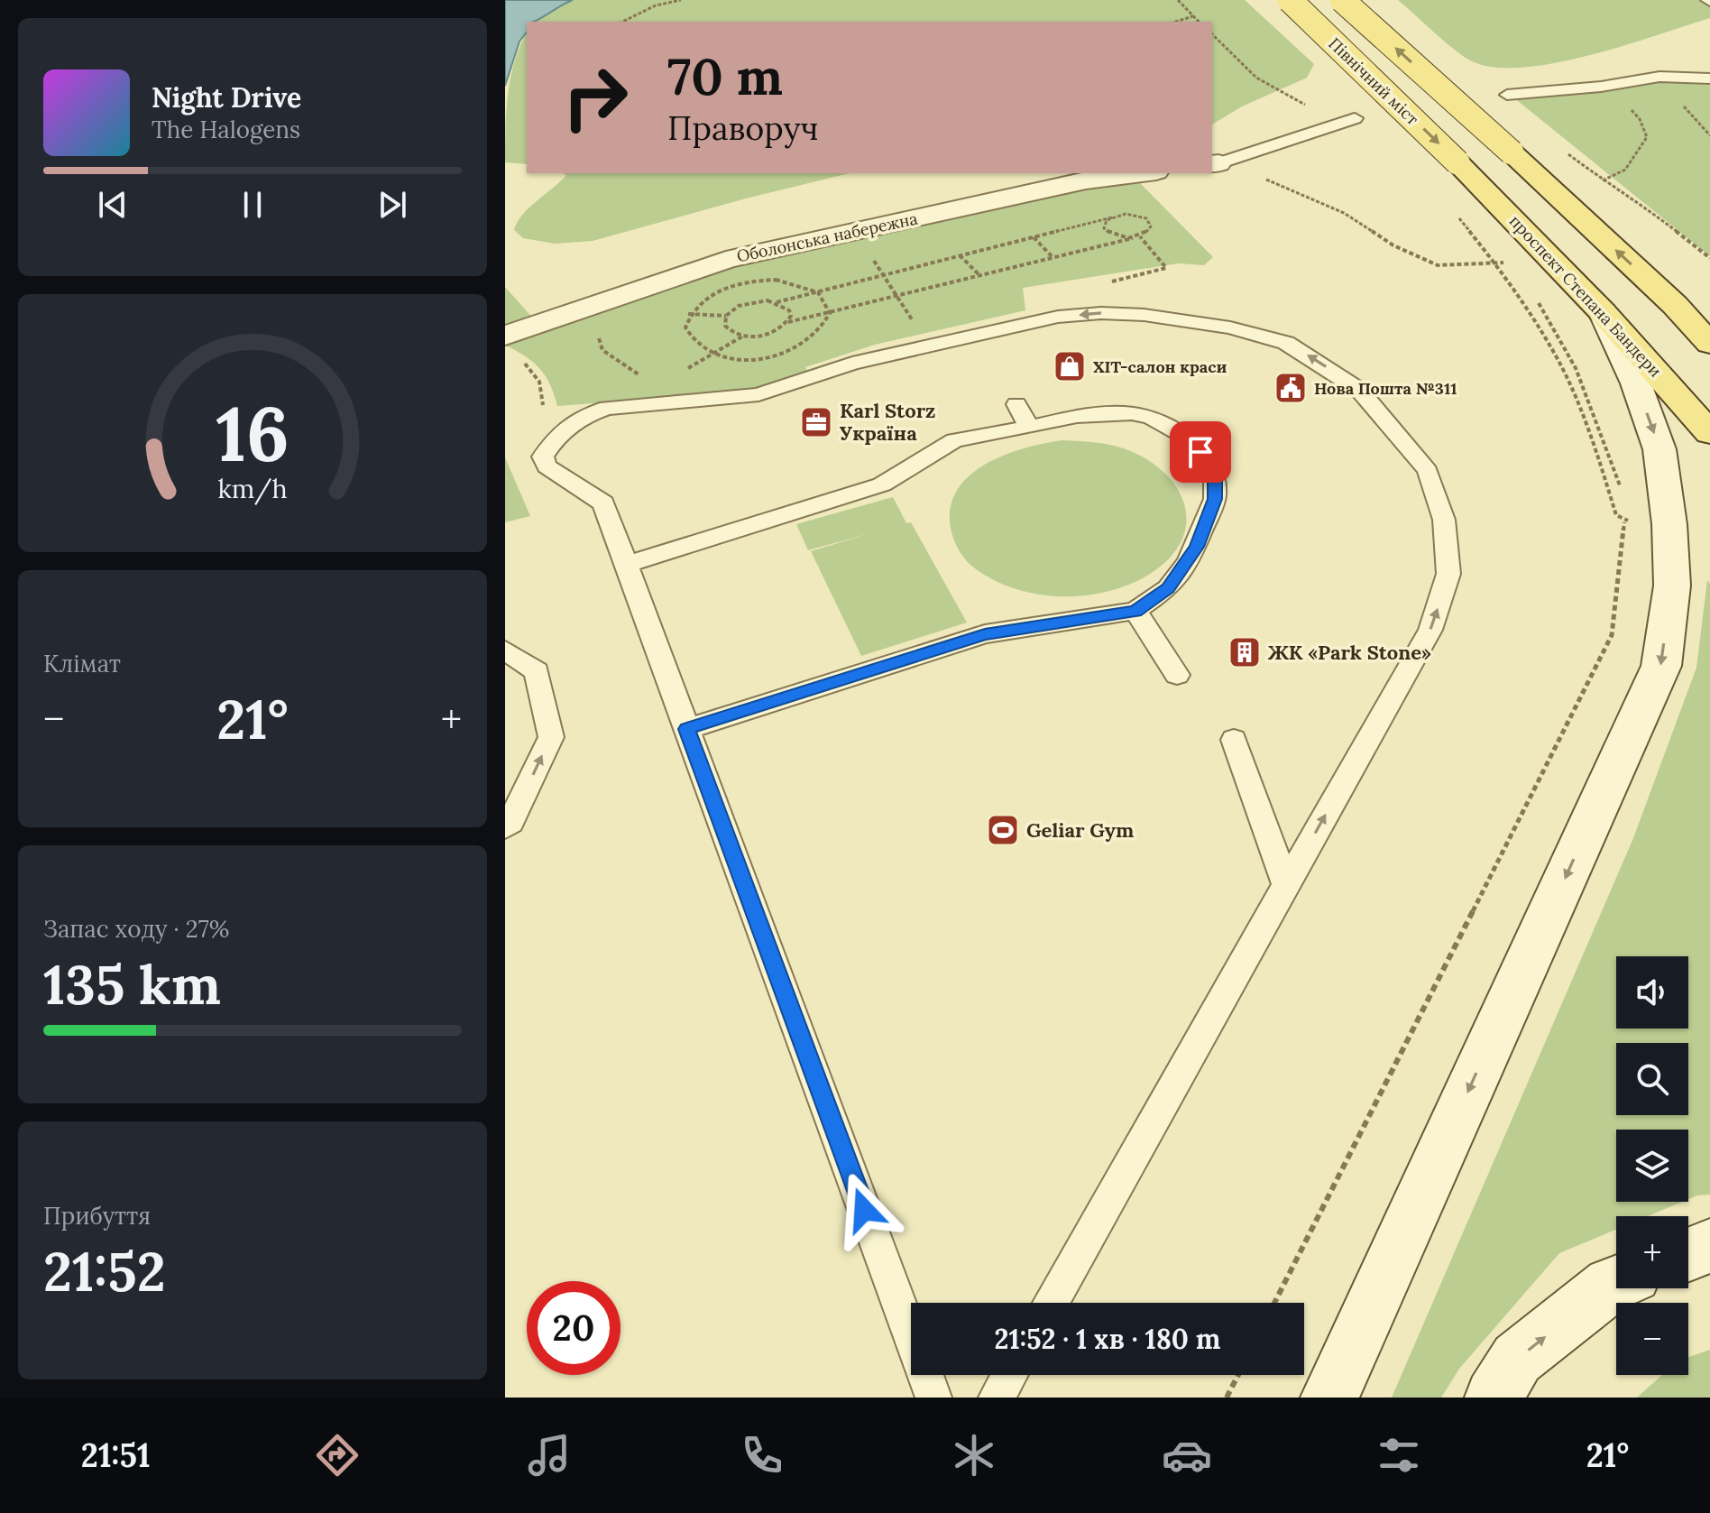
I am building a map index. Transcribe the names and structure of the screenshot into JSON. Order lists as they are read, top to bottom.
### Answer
{
  "streets": {
    "main road": ["Північний міст", "Оболонська набережна", "проспект Степана Бандери"]
  },
  "crossings": [
    ["Північний міст", "проспект Степана Бандери"]
  ],
  "places": {
    "shop": ["ХІТ-салон краси"],
    "public building": ["Нова Пошта №311"],
    "office": ["Karl Storz Україна"],
    "building": ["ЖК «Park Stone»"],
    "sports": ["Geliar Gym"]
  },
  "page": {
    "turn": ["70 m", "Праворуч"],
    "song": ["Night Drive", "The Halogens"],
    "tile": [
      "Клімат",
      ["Запас ходу · 27%", "135 km"],
      ["Прибуття", "21:52"]
    ],
    "heat": ["−", "21°", "+"],
    "map_buttons": ["+", "−"],
    "limit": "20",
    "trip": "21:52 · 1 хв · 180 m",
    "tabs": ["21:51", "21°"],
    "gauge": ["16", "km/h"]
  }
}
